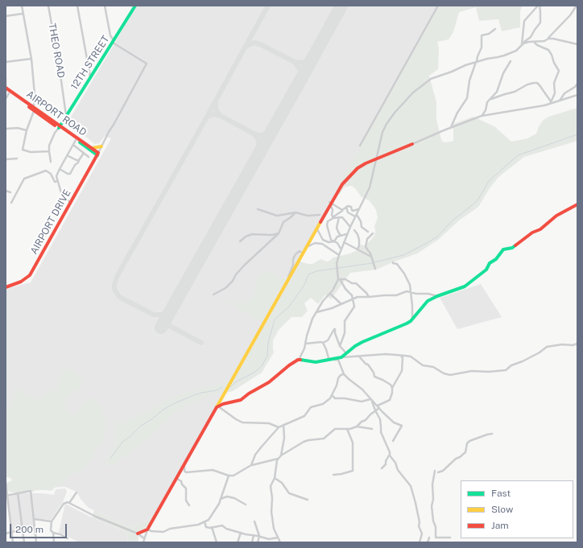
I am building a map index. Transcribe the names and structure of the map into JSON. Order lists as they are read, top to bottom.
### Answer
{
  "streets": {
    "main road": ["12TH STREET", "AIRPORT ROAD", "AIRPORT DRIVE"],
    "street": ["THEO ROAD"]
  },
  "crossings": [
    ["THEO ROAD", "12TH STREET"],
    ["12TH STREET", "AIRPORT ROAD"],
    ["AIRPORT ROAD", "AIRPORT DRIVE"]
  ],
  "legend": ["Fast", "Slow", "Jam"],
  "scale_bar": "200 m"
}
